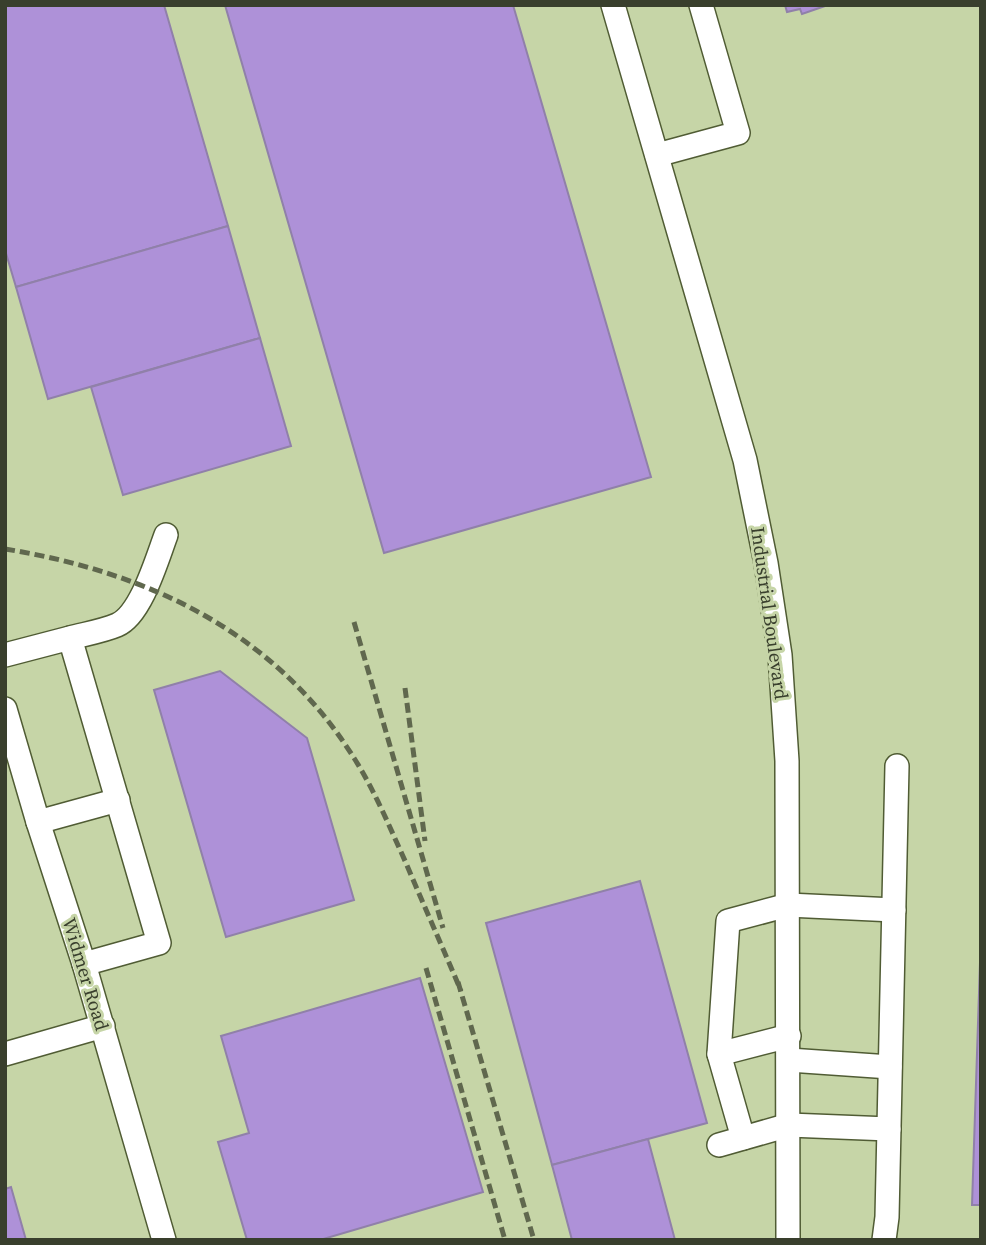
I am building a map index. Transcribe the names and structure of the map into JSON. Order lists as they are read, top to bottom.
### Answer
{
  "streets": {
    "street": ["Industrial Boulevard", "Widmer Road"]
  }
}
